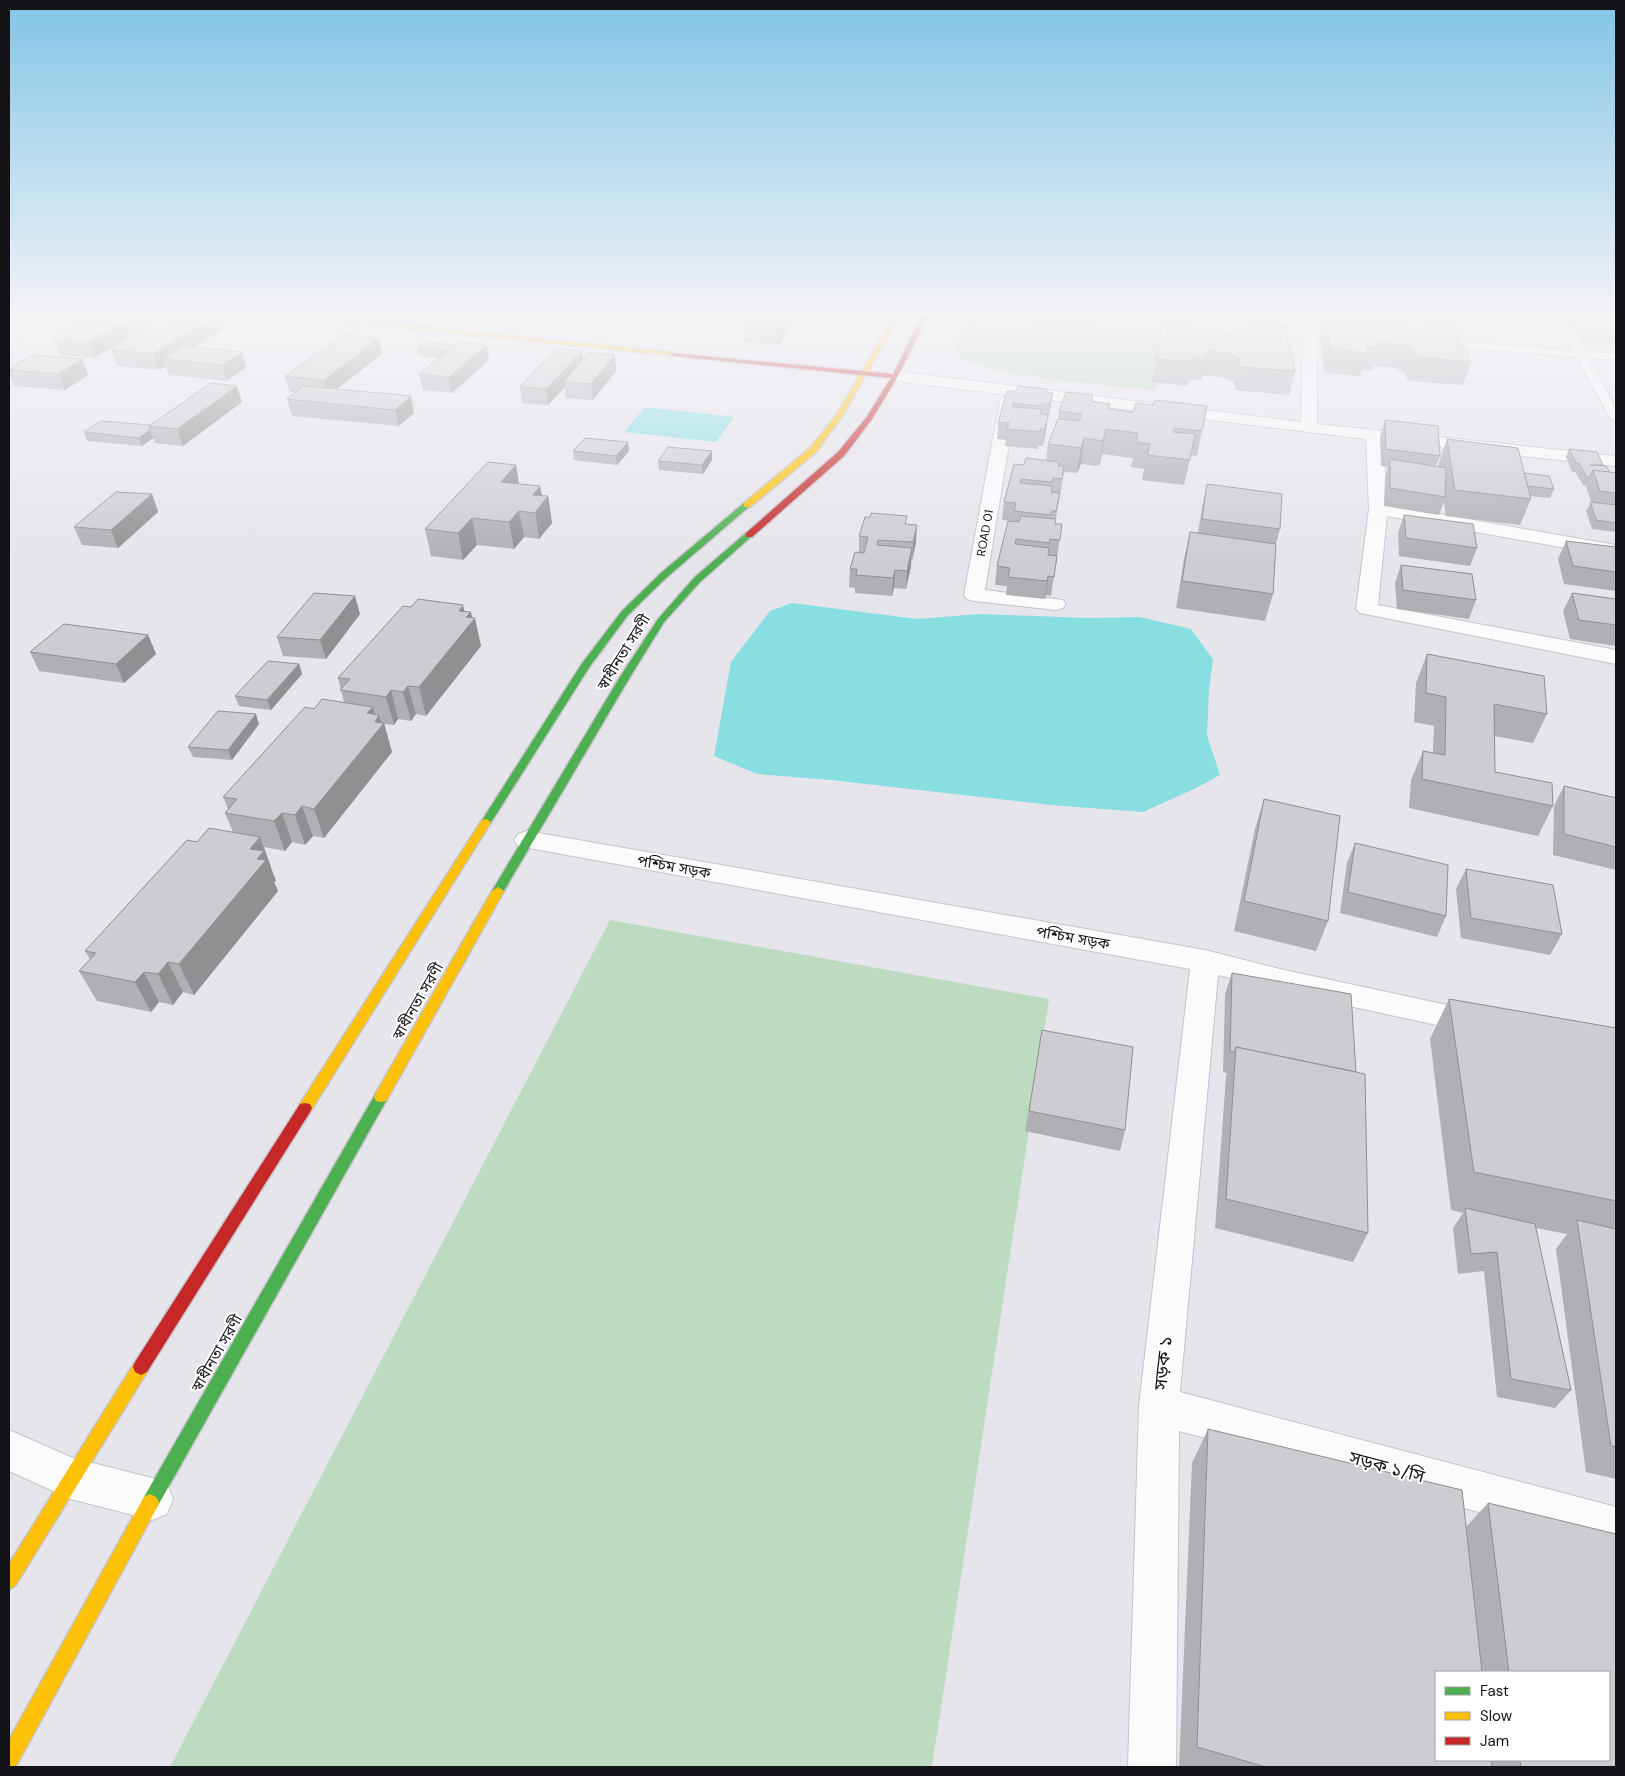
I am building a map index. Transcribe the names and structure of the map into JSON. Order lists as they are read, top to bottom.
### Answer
{
  "streets": {
    "main road": ["স্বাধীনতা সরণী"],
    "street": [
      "ROAD 01",
      "পশ্চিম সড়ক",
      "সড়ক ১",
      "সড়ক ১/সি"
    ]
  },
  "crossings": [
    ["স্বাধীনতা সরণী", "পশ্চিম সড়ক"],
    ["পশ্চিম সড়ক", "সড়ক ১"],
    ["সড়ক ১", "সড়ক ১/সি"]
  ],
  "legend": ["Fast", "Slow", "Jam"]
}
